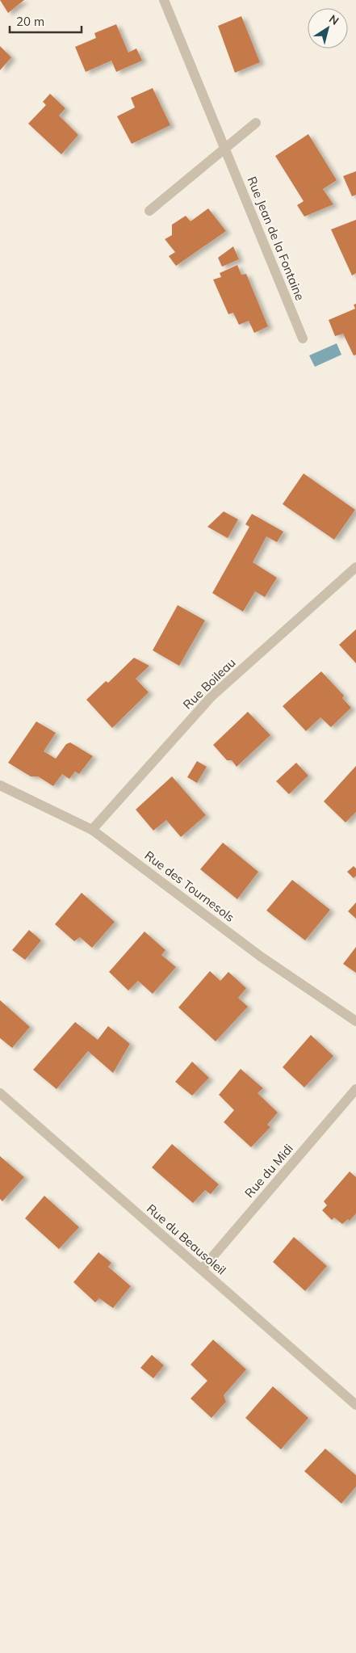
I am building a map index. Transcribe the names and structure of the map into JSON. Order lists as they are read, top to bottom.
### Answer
{
  "streets": {
    "street": [
      "Rue Jean de la Fontaine",
      "Rue Boileau",
      "Rue des Tournesols",
      "Rue du Midi",
      "Rue du Beausoleil"
    ]
  },
  "crossings": [
    ["Rue Boileau", "Rue des Tournesols"],
    ["Rue du Midi", "Rue du Beausoleil"]
  ],
  "scale_bar": "20 m",
  "north": "top right"
}
